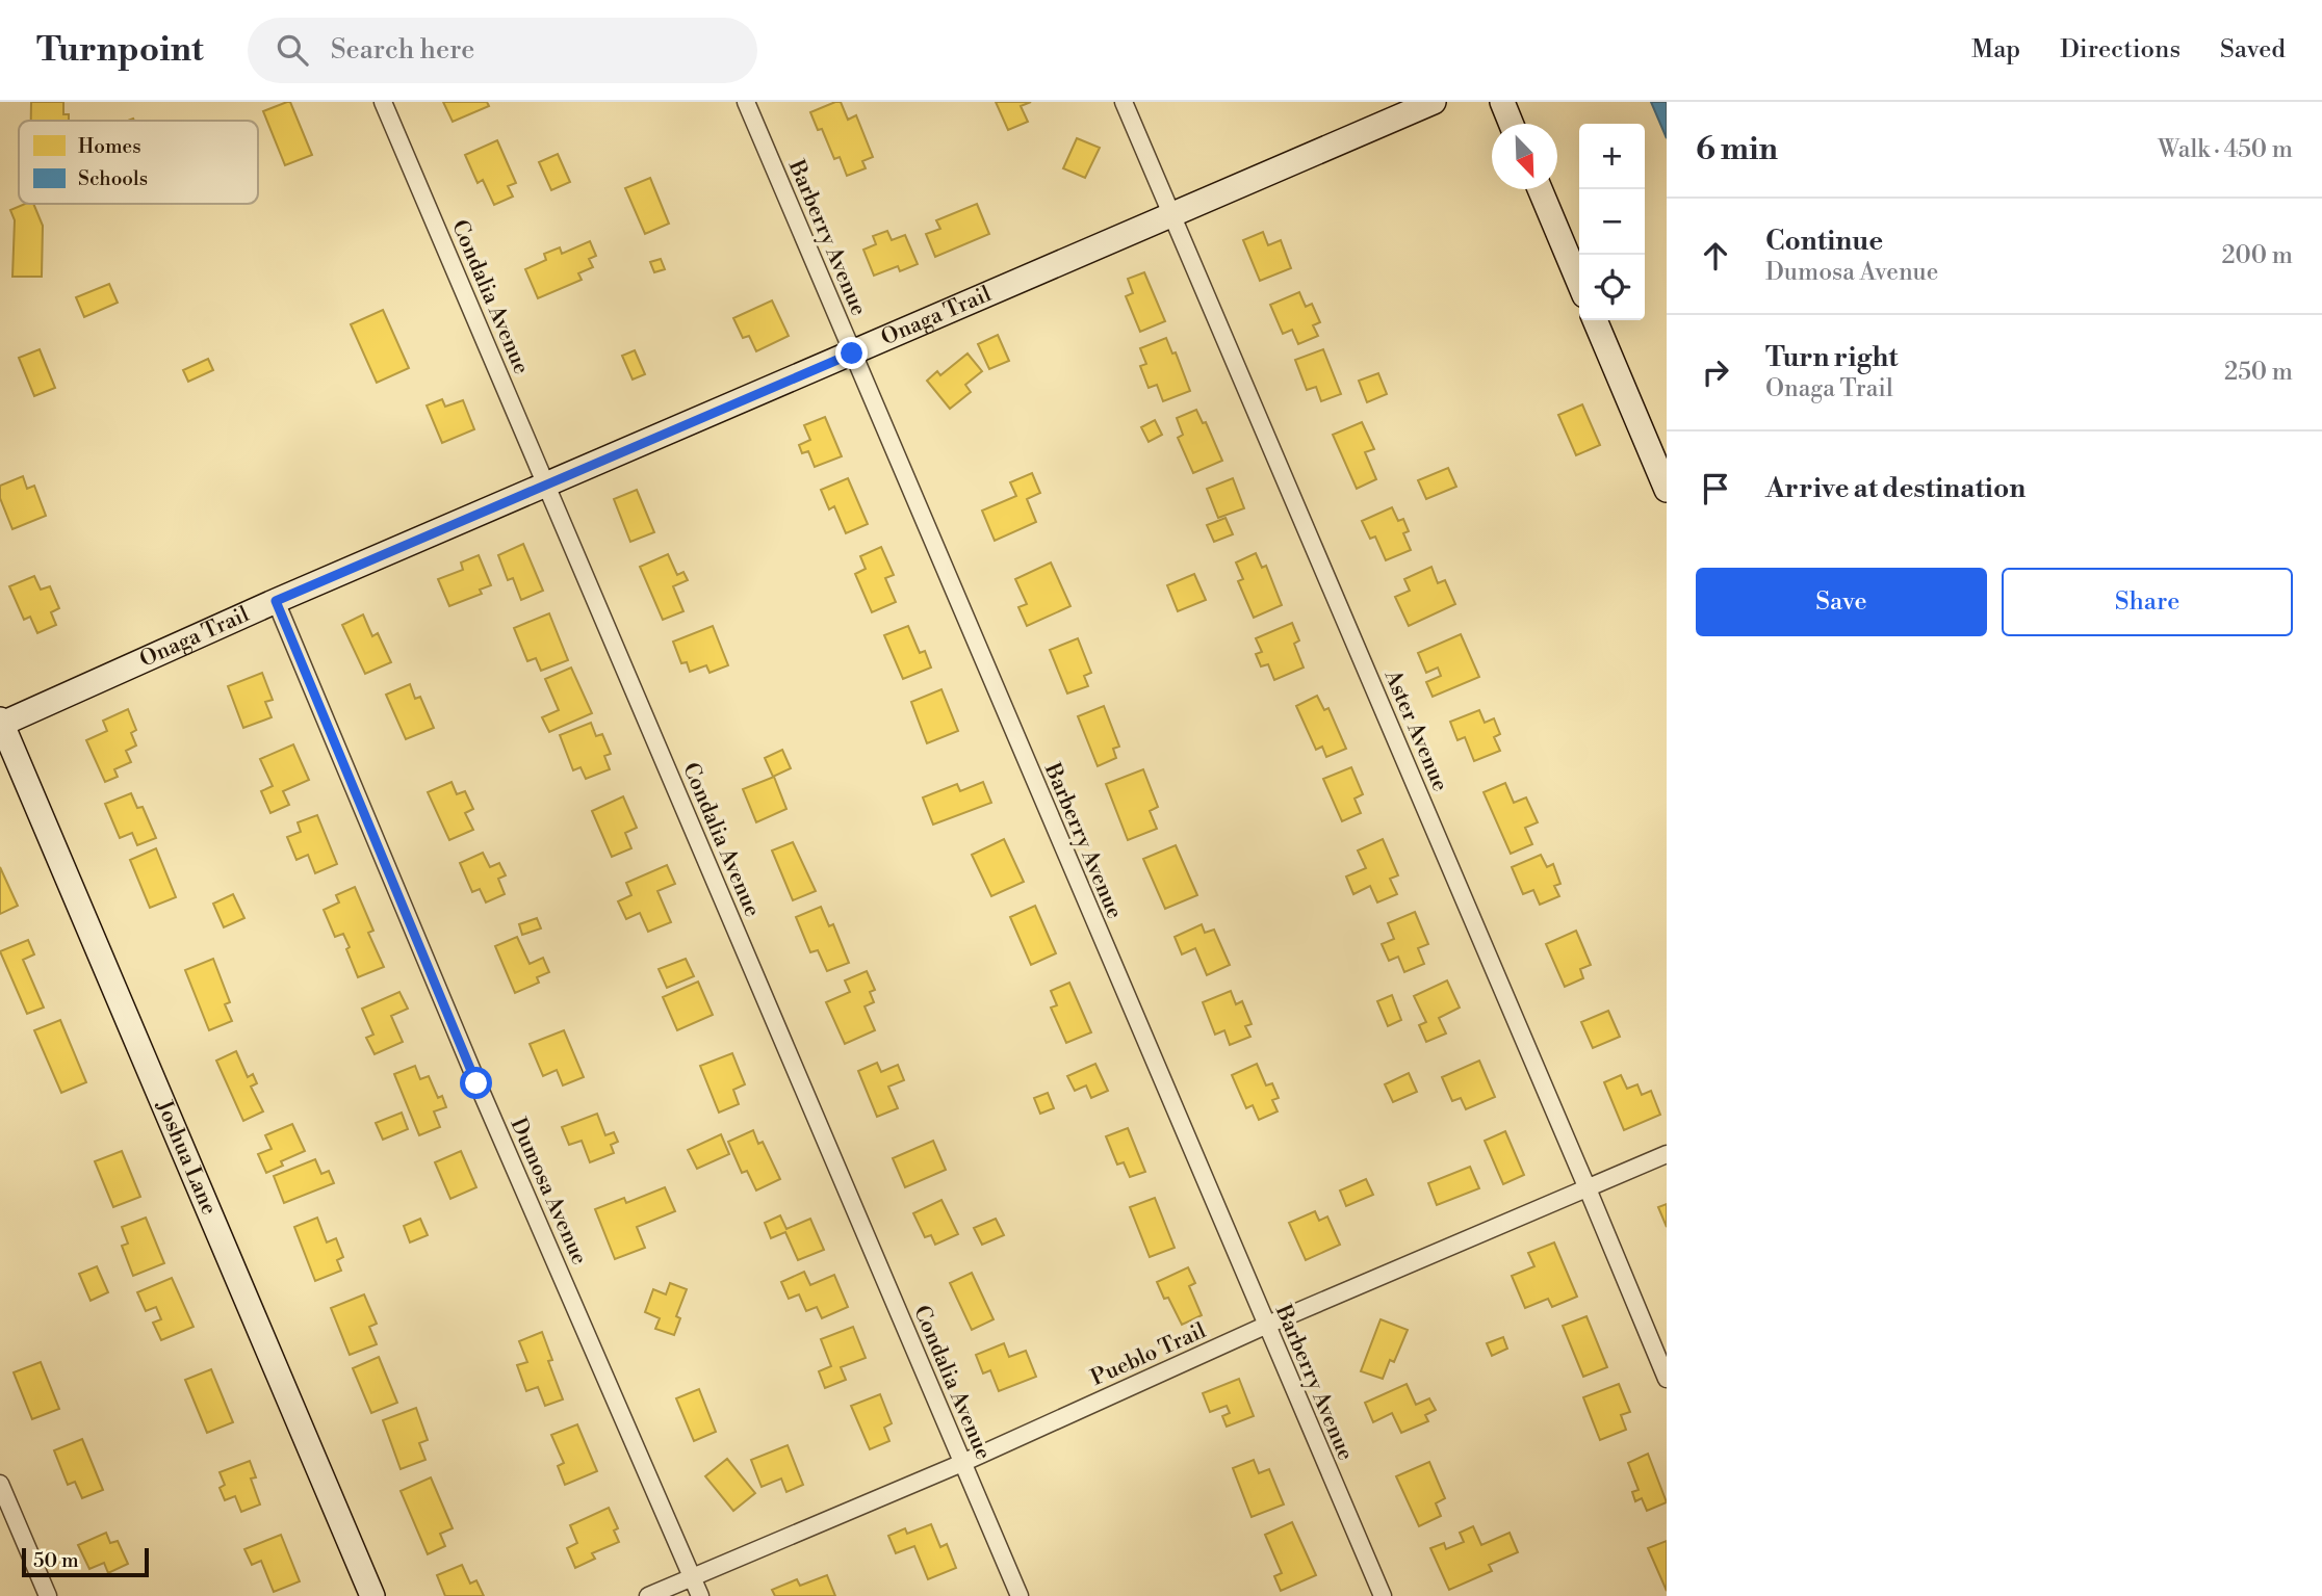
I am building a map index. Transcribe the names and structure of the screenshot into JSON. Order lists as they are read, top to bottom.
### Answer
{
  "streets": {
    "street": [
      "Barberry Avenue",
      "Condalia Avenue",
      "Onaga Trail",
      "Aster Avenue",
      "Joshua Lane",
      "Dumosa Avenue",
      "Pueblo Trail"
    ]
  },
  "crossings": [
    ["Barberry Avenue", "Onaga Trail"],
    ["Barberry Avenue", "Pueblo Trail"],
    ["Condalia Avenue", "Onaga Trail"],
    ["Condalia Avenue", "Pueblo Trail"],
    ["Onaga Trail", "Aster Avenue"],
    ["Onaga Trail", "Joshua Lane"],
    ["Onaga Trail", "Dumosa Avenue"],
    ["Aster Avenue", "Pueblo Trail"],
    ["Dumosa Avenue", "Pueblo Trail"]
  ],
  "legend": ["Homes", "Schools"],
  "scale_bar": "50 m",
  "north": "bottom right",
  "page": {
    "header": "Turnpoint",
    "search": "Search here",
    "nav": ["Map", "Directions", "Saved"],
    "heading": ["6 min", "Walk · 450 m"],
    "map_buttons": ["+", "−"],
    "list": [
      ["Continue", "Dumosa Avenue", "200 m"],
      ["Turn right", "Onaga Trail", "250 m"],
      "Arrive at destination"
    ],
    "buttons": ["Save", "Share"],
    "scale": "50 m"
  }
}
